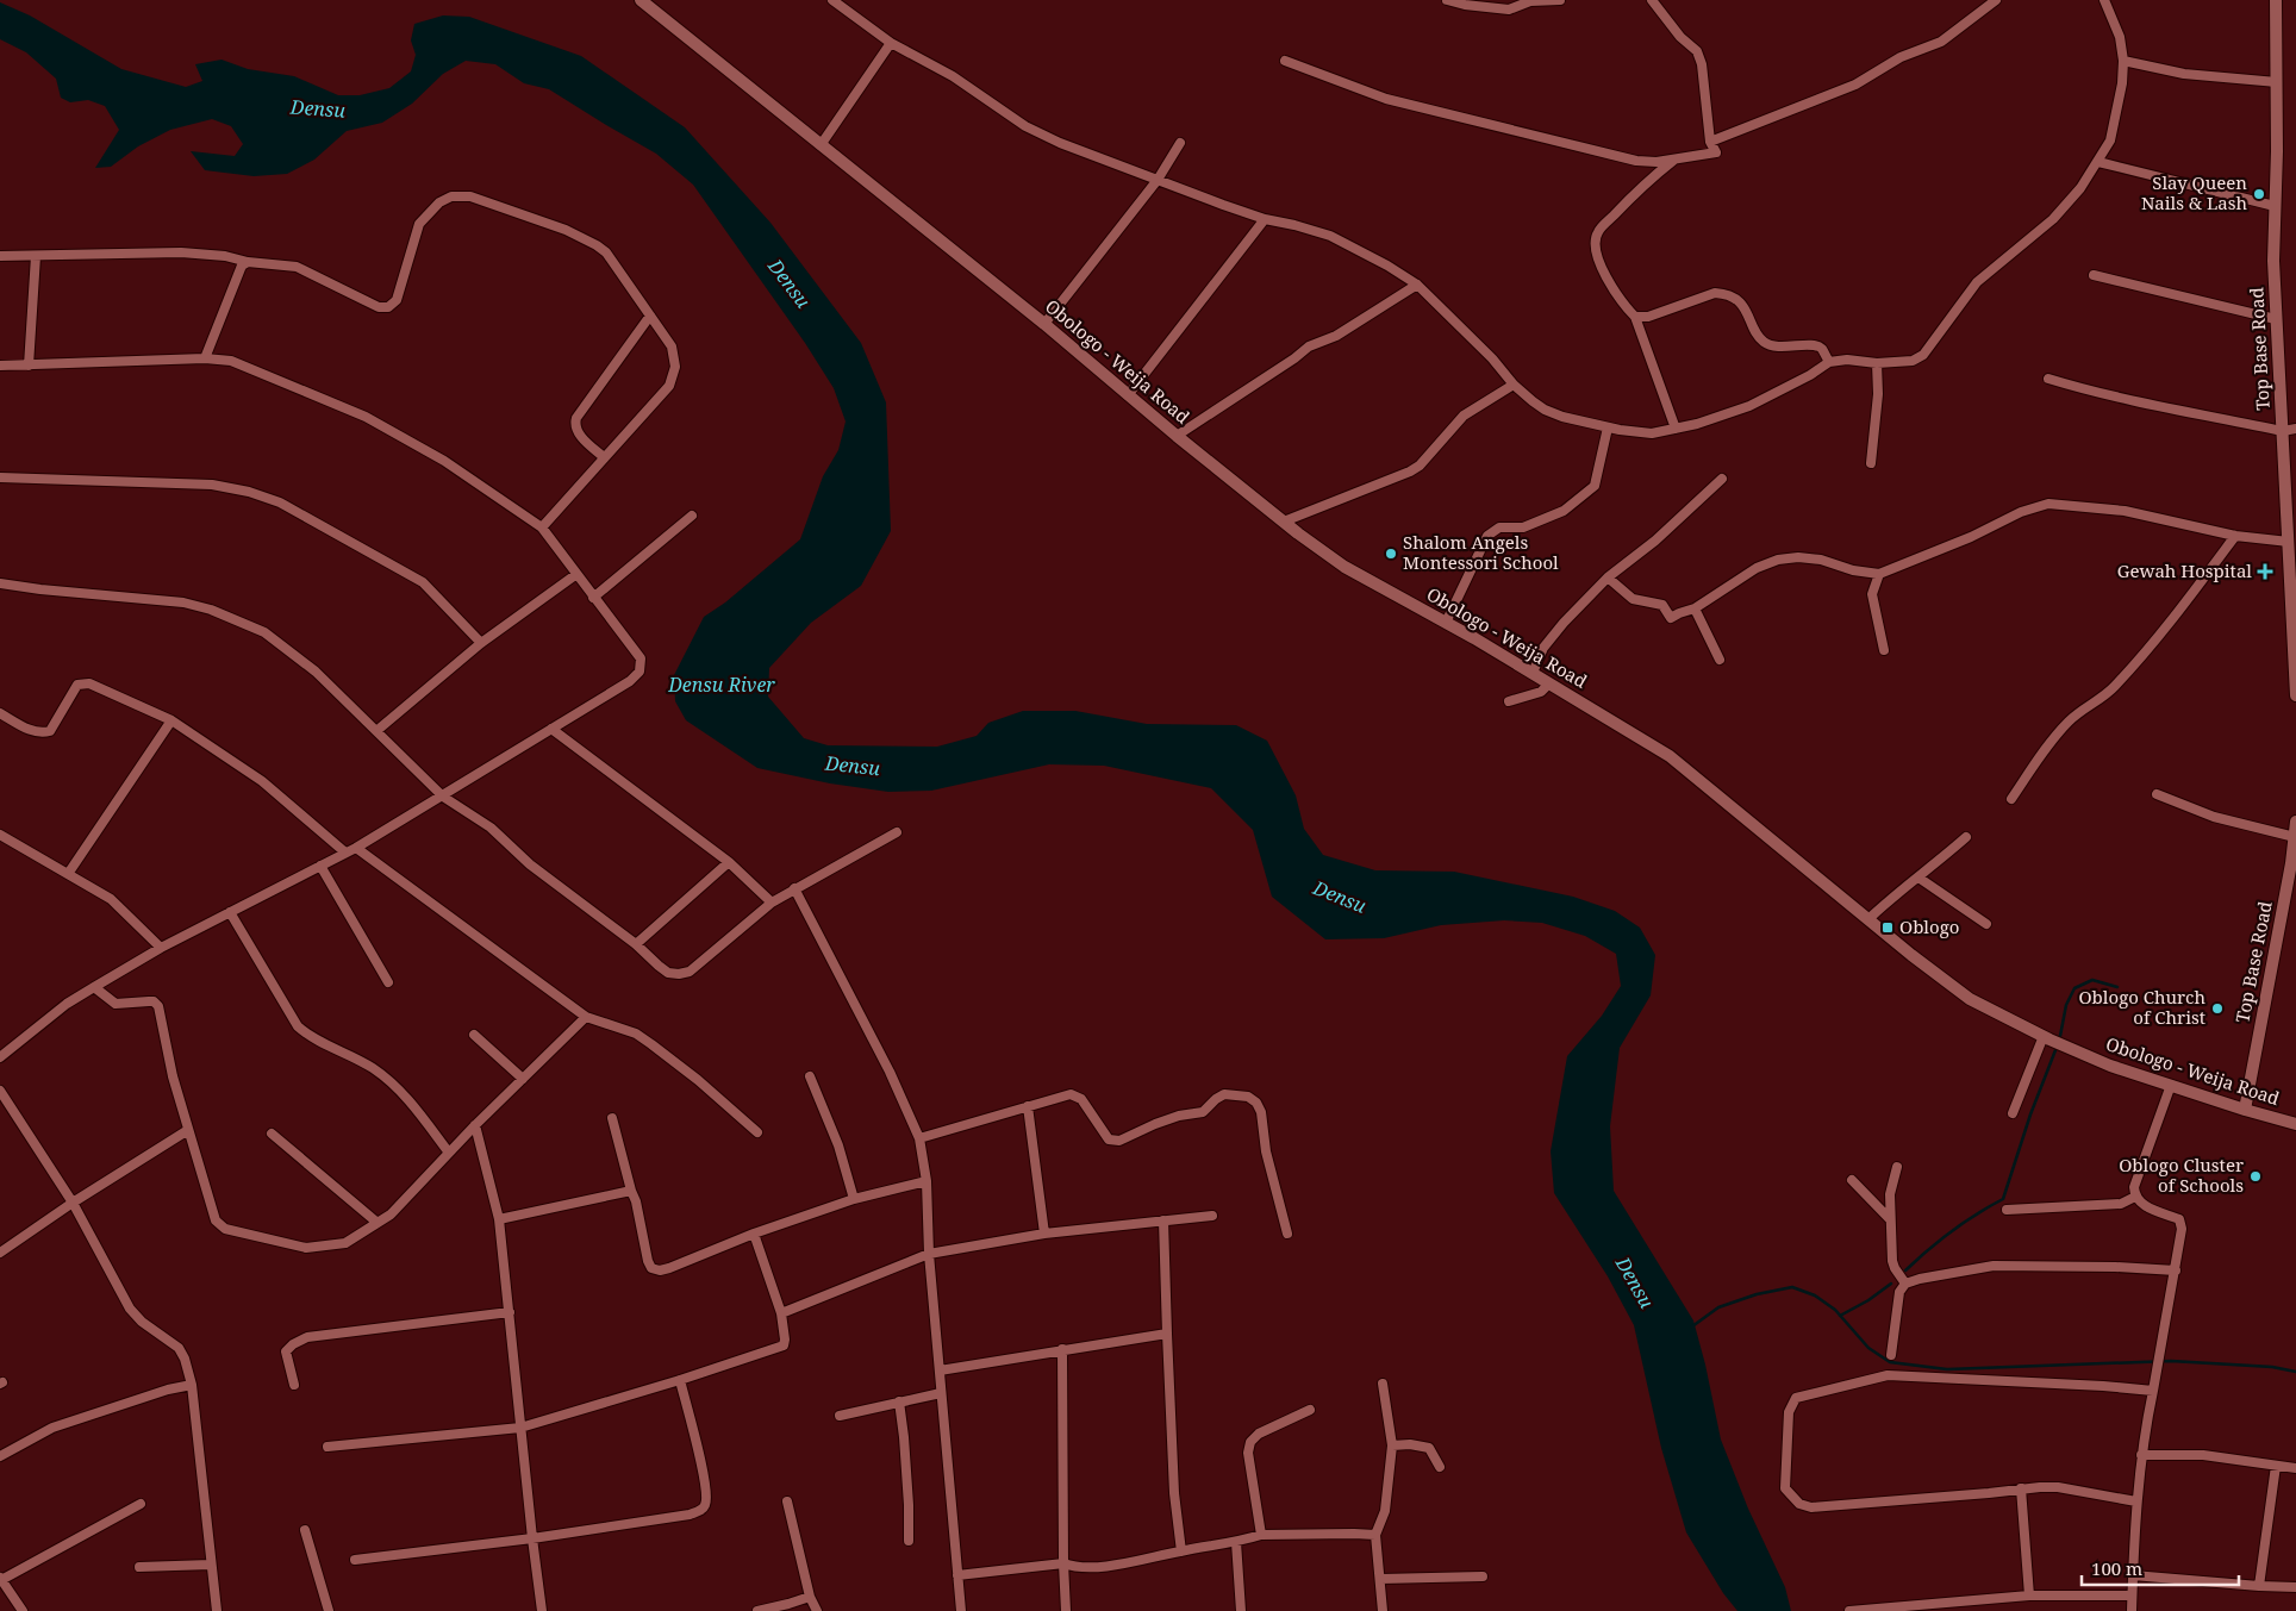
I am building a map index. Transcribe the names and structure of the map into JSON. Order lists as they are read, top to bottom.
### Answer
{
  "streets": {
    "street": ["Top Base Road", "Obologo - Weija Road"]
  },
  "crossings": [
    ["Top Base Road", "Obologo - Weija Road"]
  ],
  "water": ["Densu", "Densu River"],
  "places": {
    "other": [
      "Slay Queen Nails & Lash",
      "Shalom Angels Montessori School",
      "Oblogo Church of Christ",
      "Oblogo Cluster of Schools"
    ],
    "health": ["Gewah Hospital"],
    "transit": ["Oblogo"]
  },
  "scale_bar": "100 m"
}
